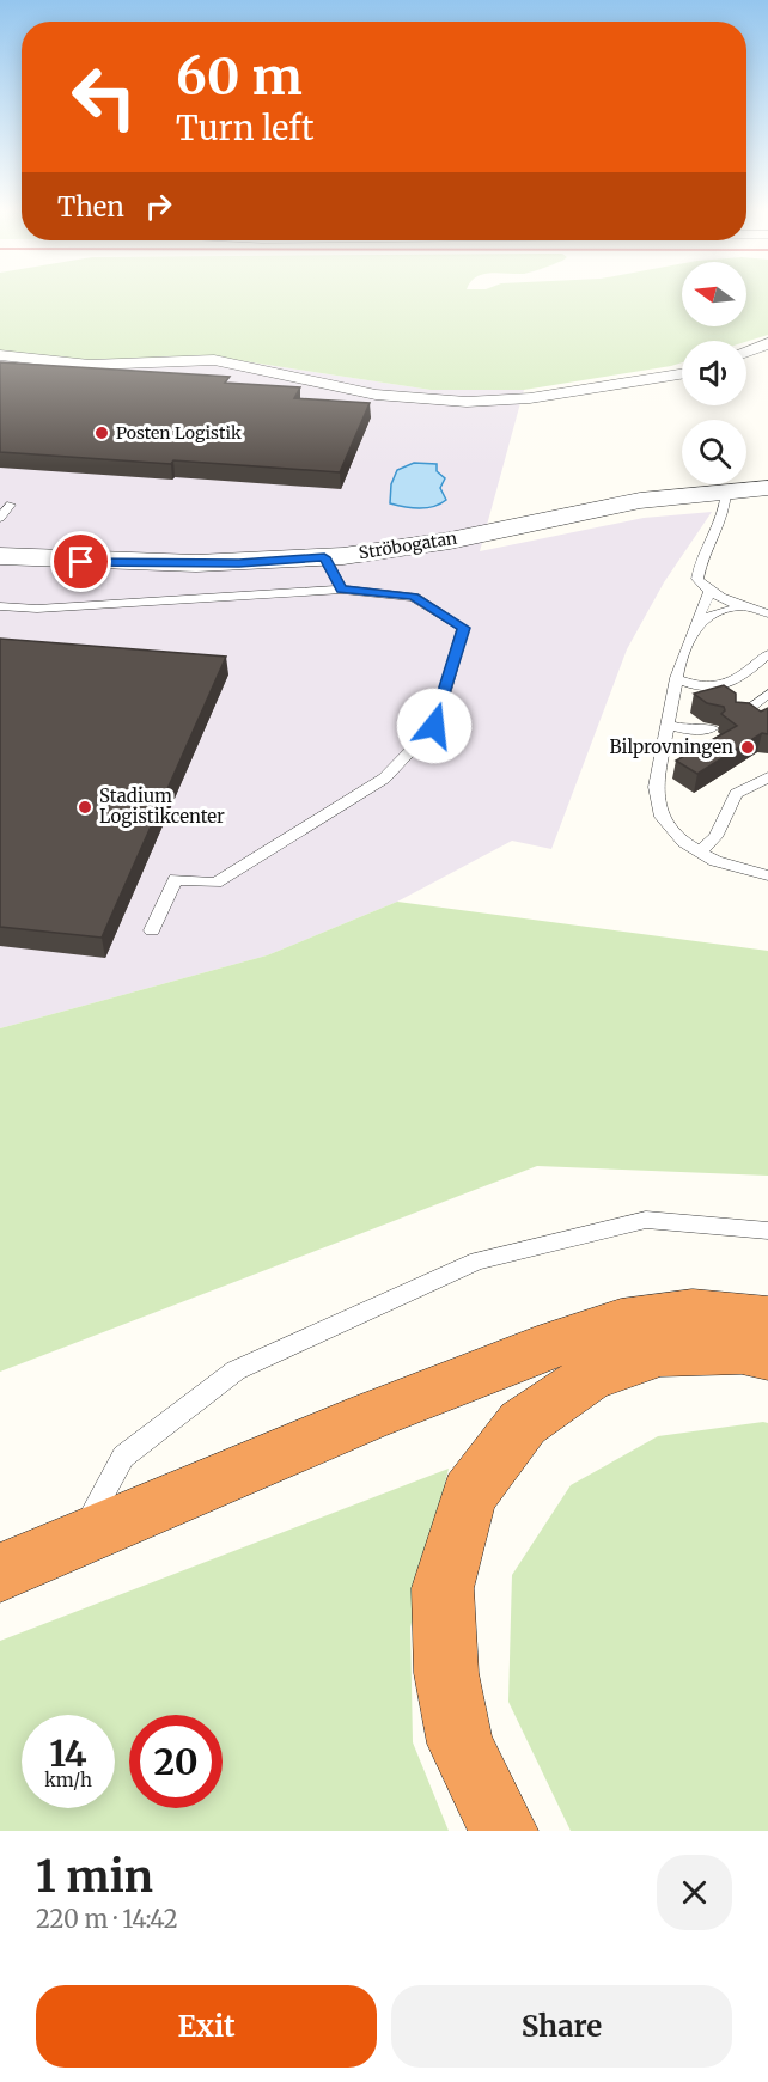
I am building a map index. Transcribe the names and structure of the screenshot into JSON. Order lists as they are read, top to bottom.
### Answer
{
  "streets": {
    "street": ["Ströbogatan"]
  },
  "places": ["Posten Logistik", "Bilprovningen", "Stadium Logistikcenter"],
  "north": "left",
  "page": {
    "turn": ["60 m", "Turn left"],
    "then": "Then",
    "speed": "14 km/h",
    "limit": "20",
    "heading": ["1 min", "220 m · 14:42"],
    "buttons": ["Exit", "Share"]
  }
}
